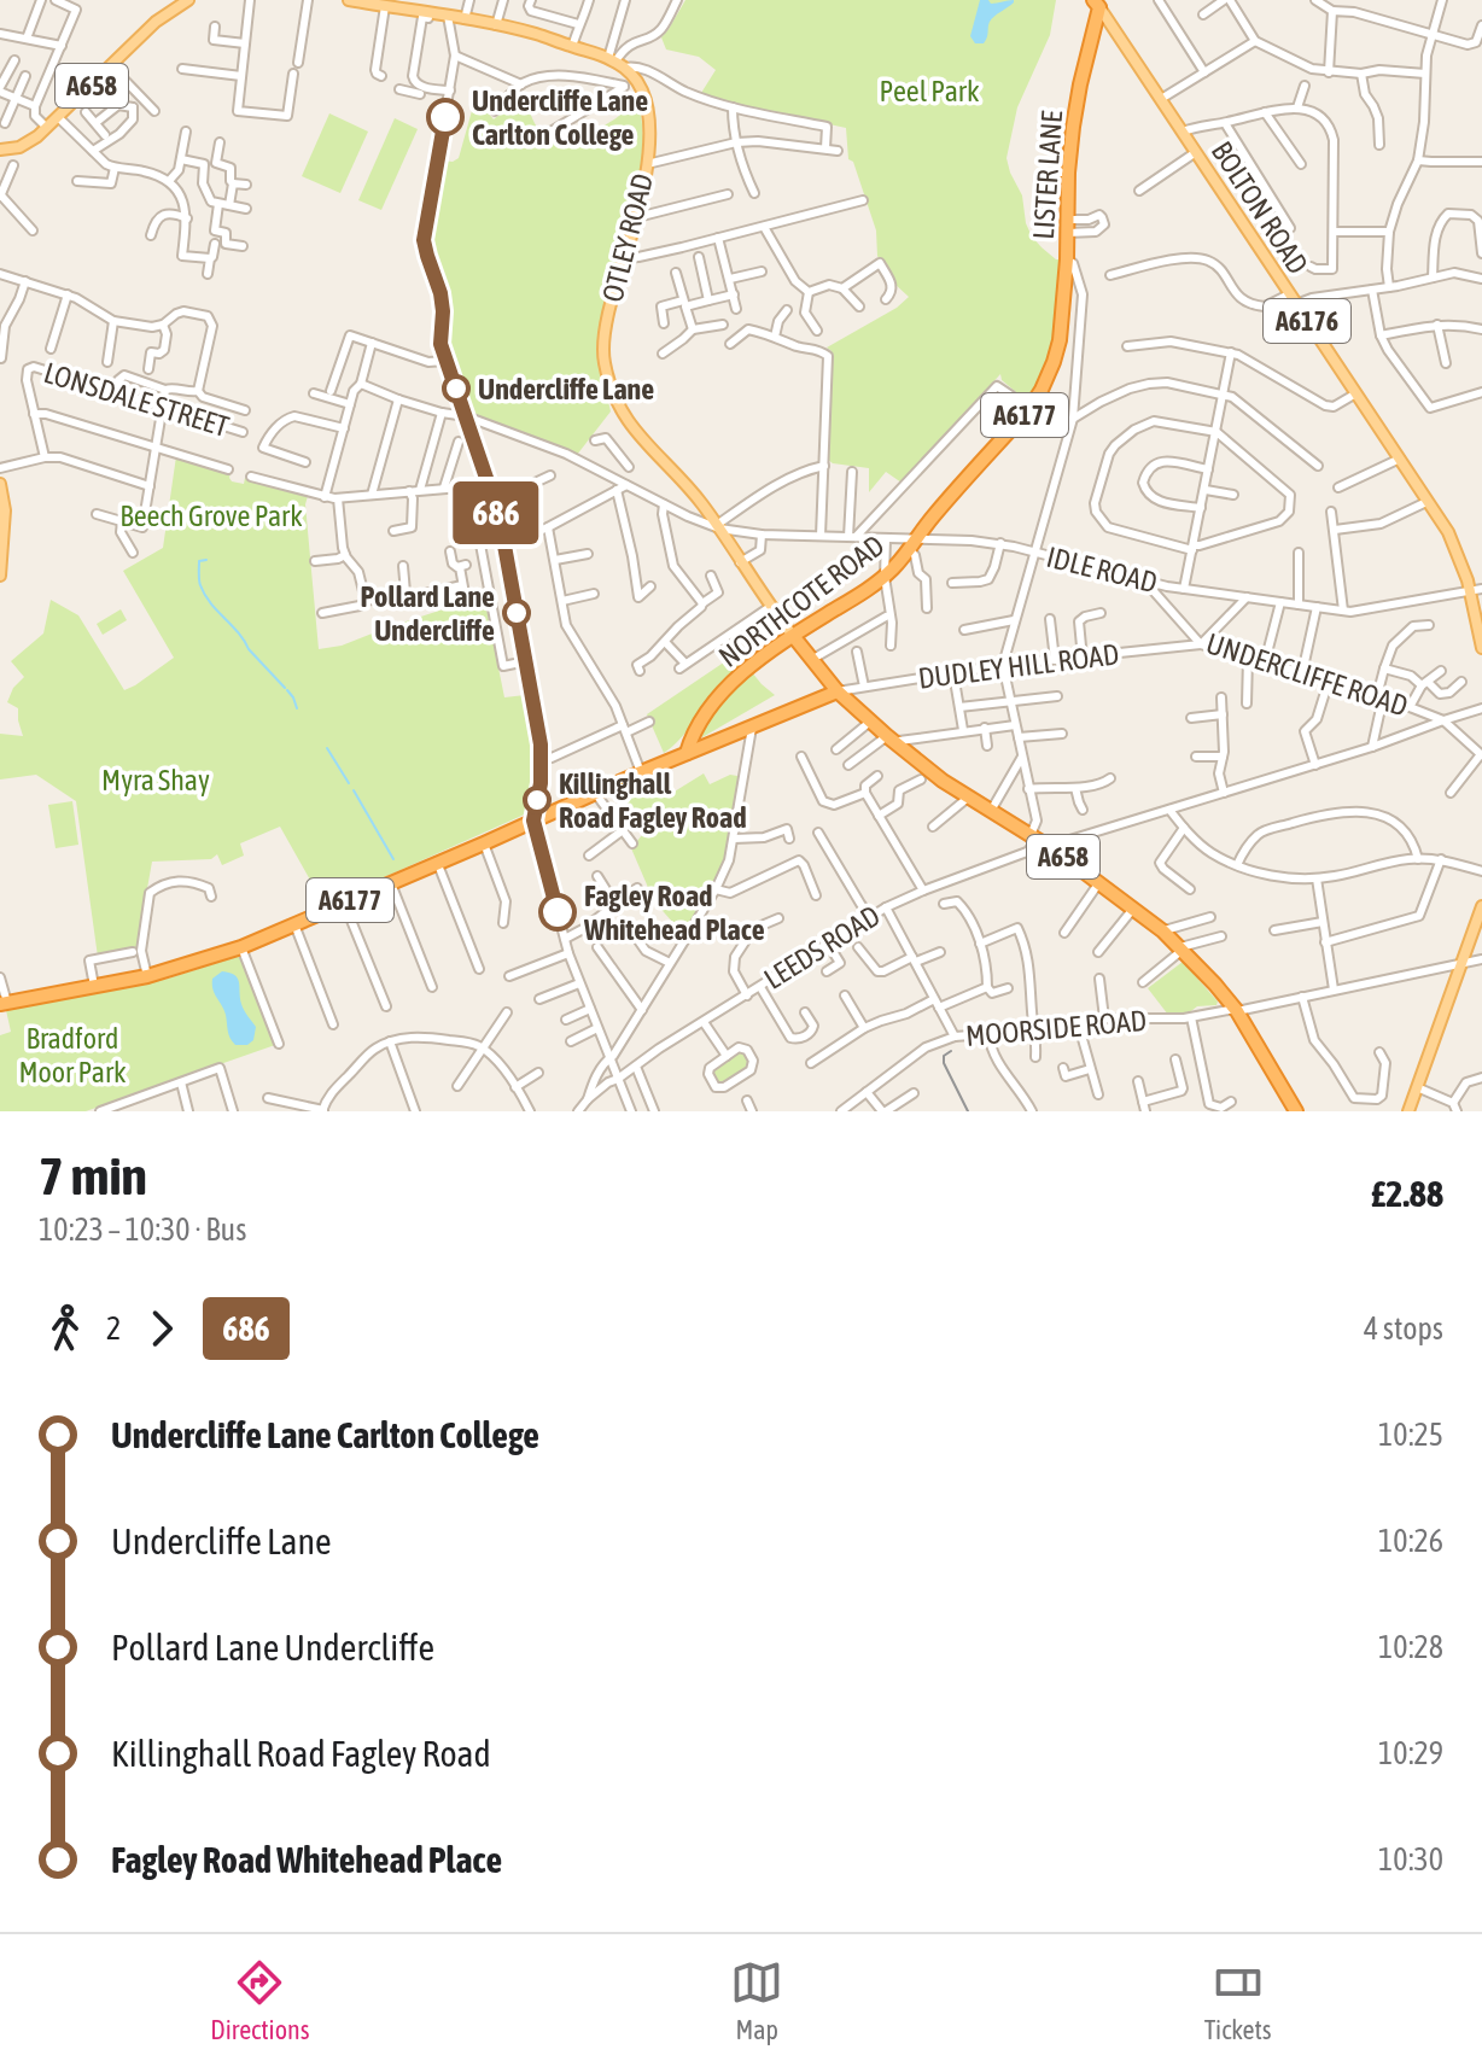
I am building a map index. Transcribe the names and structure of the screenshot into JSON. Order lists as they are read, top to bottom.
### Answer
{
  "streets": {
    "highway": [
      "A658",
      "LISTER LANE",
      "A6177",
      "NORTHCOTE ROAD"
    ],
    "main road": ["BOLTON ROAD", "OTLEY ROAD", "A6176"],
    "street": [
      "LONSDALE STREET",
      "IDLE ROAD",
      "DUDLEY HILL ROAD",
      "UNDERCLIFFE ROAD",
      "LEEDS ROAD",
      "MOORSIDE ROAD"
    ]
  },
  "crossings": [
    ["A658", "OTLEY ROAD"],
    ["A658", "NORTHCOTE ROAD"],
    ["A658", "DUDLEY HILL ROAD"],
    ["A658", "LEEDS ROAD"],
    ["A658", "MOORSIDE ROAD"],
    ["LISTER LANE", "BOLTON ROAD"],
    ["LISTER LANE", "A6177"],
    ["LISTER LANE", "IDLE ROAD"],
    ["LISTER LANE", "DUDLEY HILL ROAD"],
    ["BOLTON ROAD", "IDLE ROAD"],
    ["OTLEY ROAD", "IDLE ROAD"],
    ["OTLEY ROAD", "NORTHCOTE ROAD"],
    ["A6177", "IDLE ROAD"],
    ["A6177", "NORTHCOTE ROAD"],
    ["IDLE ROAD", "NORTHCOTE ROAD"],
    ["IDLE ROAD", "UNDERCLIFFE ROAD"],
    ["DUDLEY HILL ROAD", "UNDERCLIFFE ROAD"]
  ],
  "parks": [
    "Peel Park",
    "Beech Grove Park",
    "Myra Shay",
    "Bradford Moor Park"
  ],
  "places": [
    "Undercliffe Lane Carlton College",
    "Undercliffe Lane",
    "Pollard Lane Undercliffe",
    "Killinghall Road Fagley Road",
    "Fagley Road Whitehead Place"
  ],
  "lines": ["bus line 686"],
  "page": {
    "on_map": "686",
    "heading": ["7 min", "10:23 – 10:30 · Bus", "£2.88"],
    "legs": ["2", "686", "4 stops"],
    "list": [
      {
        "name": "Undercliffe Lane Carlton College",
        "value": "10:25"
      },
      {
        "name": "Undercliffe Lane",
        "value": "10:26"
      },
      {
        "name": "Pollard Lane Undercliffe",
        "value": "10:28"
      },
      {
        "name": "Killinghall Road Fagley Road",
        "value": "10:29"
      },
      {
        "name": "Fagley Road Whitehead Place",
        "value": "10:30"
      }
    ],
    "tabs": ["Directions", "Map", "Tickets"]
  }
}
